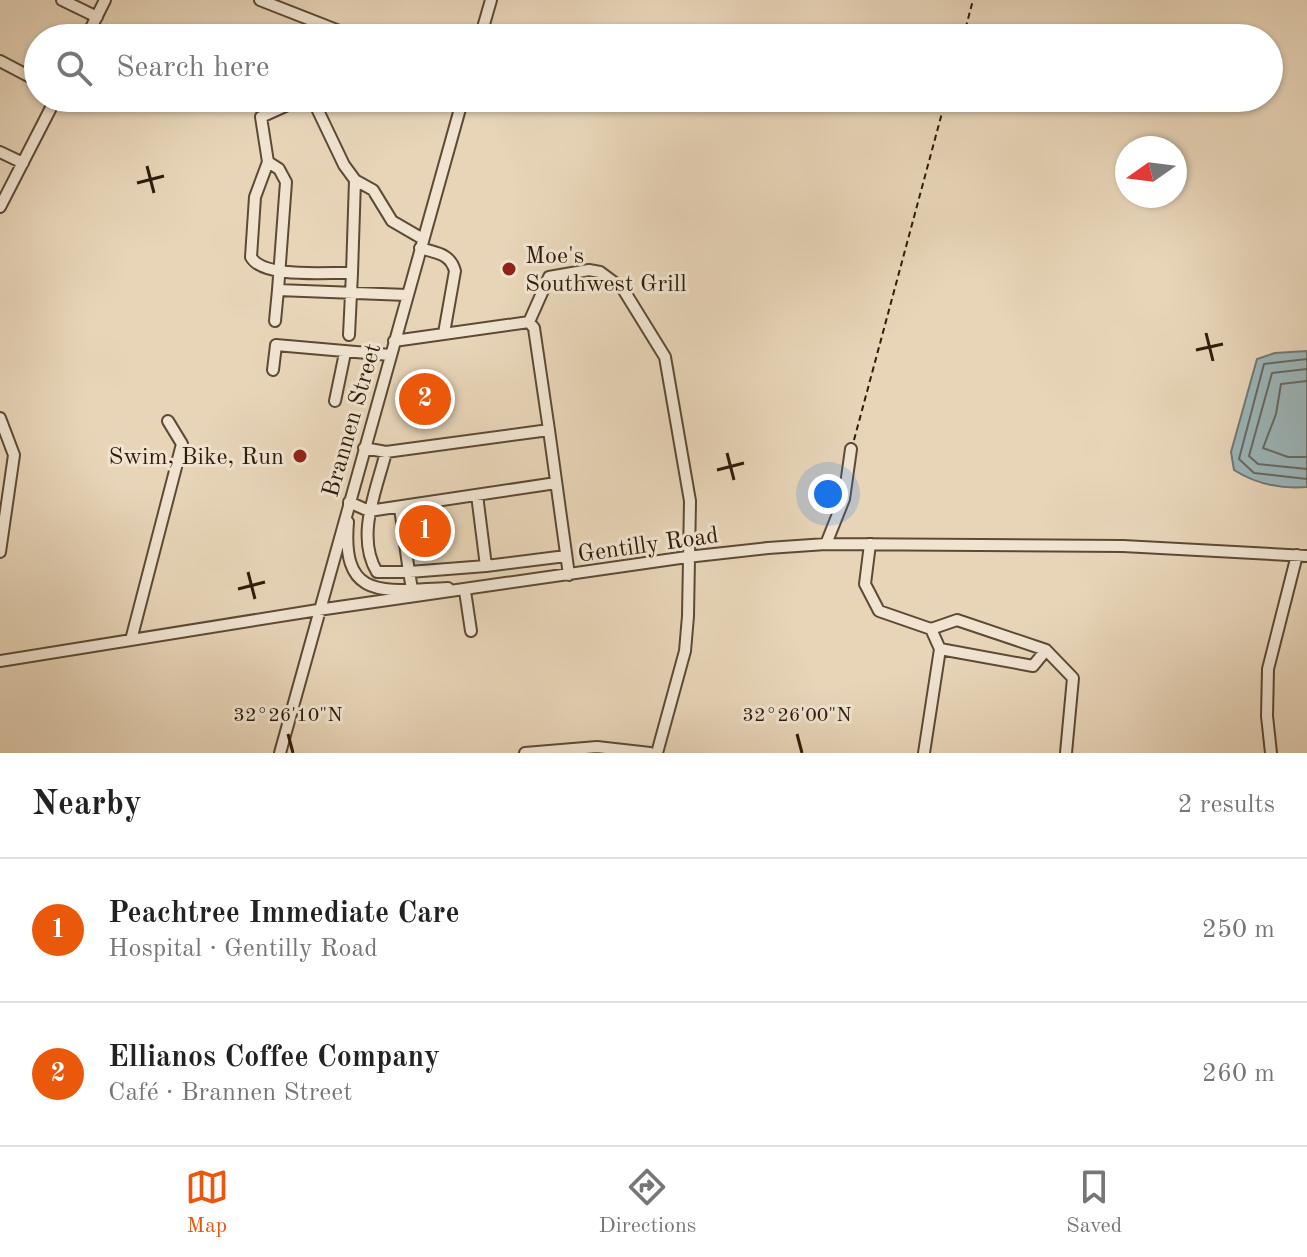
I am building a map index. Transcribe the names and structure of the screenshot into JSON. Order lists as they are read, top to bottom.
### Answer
{
  "streets": {
    "street": ["Brannen Street", "Gentilly Road"]
  },
  "crossings": [
    ["Brannen Street", "Gentilly Road"]
  ],
  "places": ["Moe's Southwest Grill", "Swim, Bike, Run"],
  "north": "left",
  "page": {
    "search": "Search here",
    "pins": ["2", "1"],
    "heading": ["Nearby", "2 results"],
    "list": [
      {
        "mark": "1",
        "name": "Peachtree Immediate Care",
        "note": "Hospital · Gentilly Road",
        "value": "250 m"
      },
      {
        "mark": "2",
        "name": "Ellianos Coffee Company",
        "note": "Café · Brannen Street",
        "value": "260 m"
      }
    ],
    "nav": ["Map", "Directions", "Saved"]
  },
  "coordinates": ["32°26'10\"N", "32°26'00\"N"]
}
